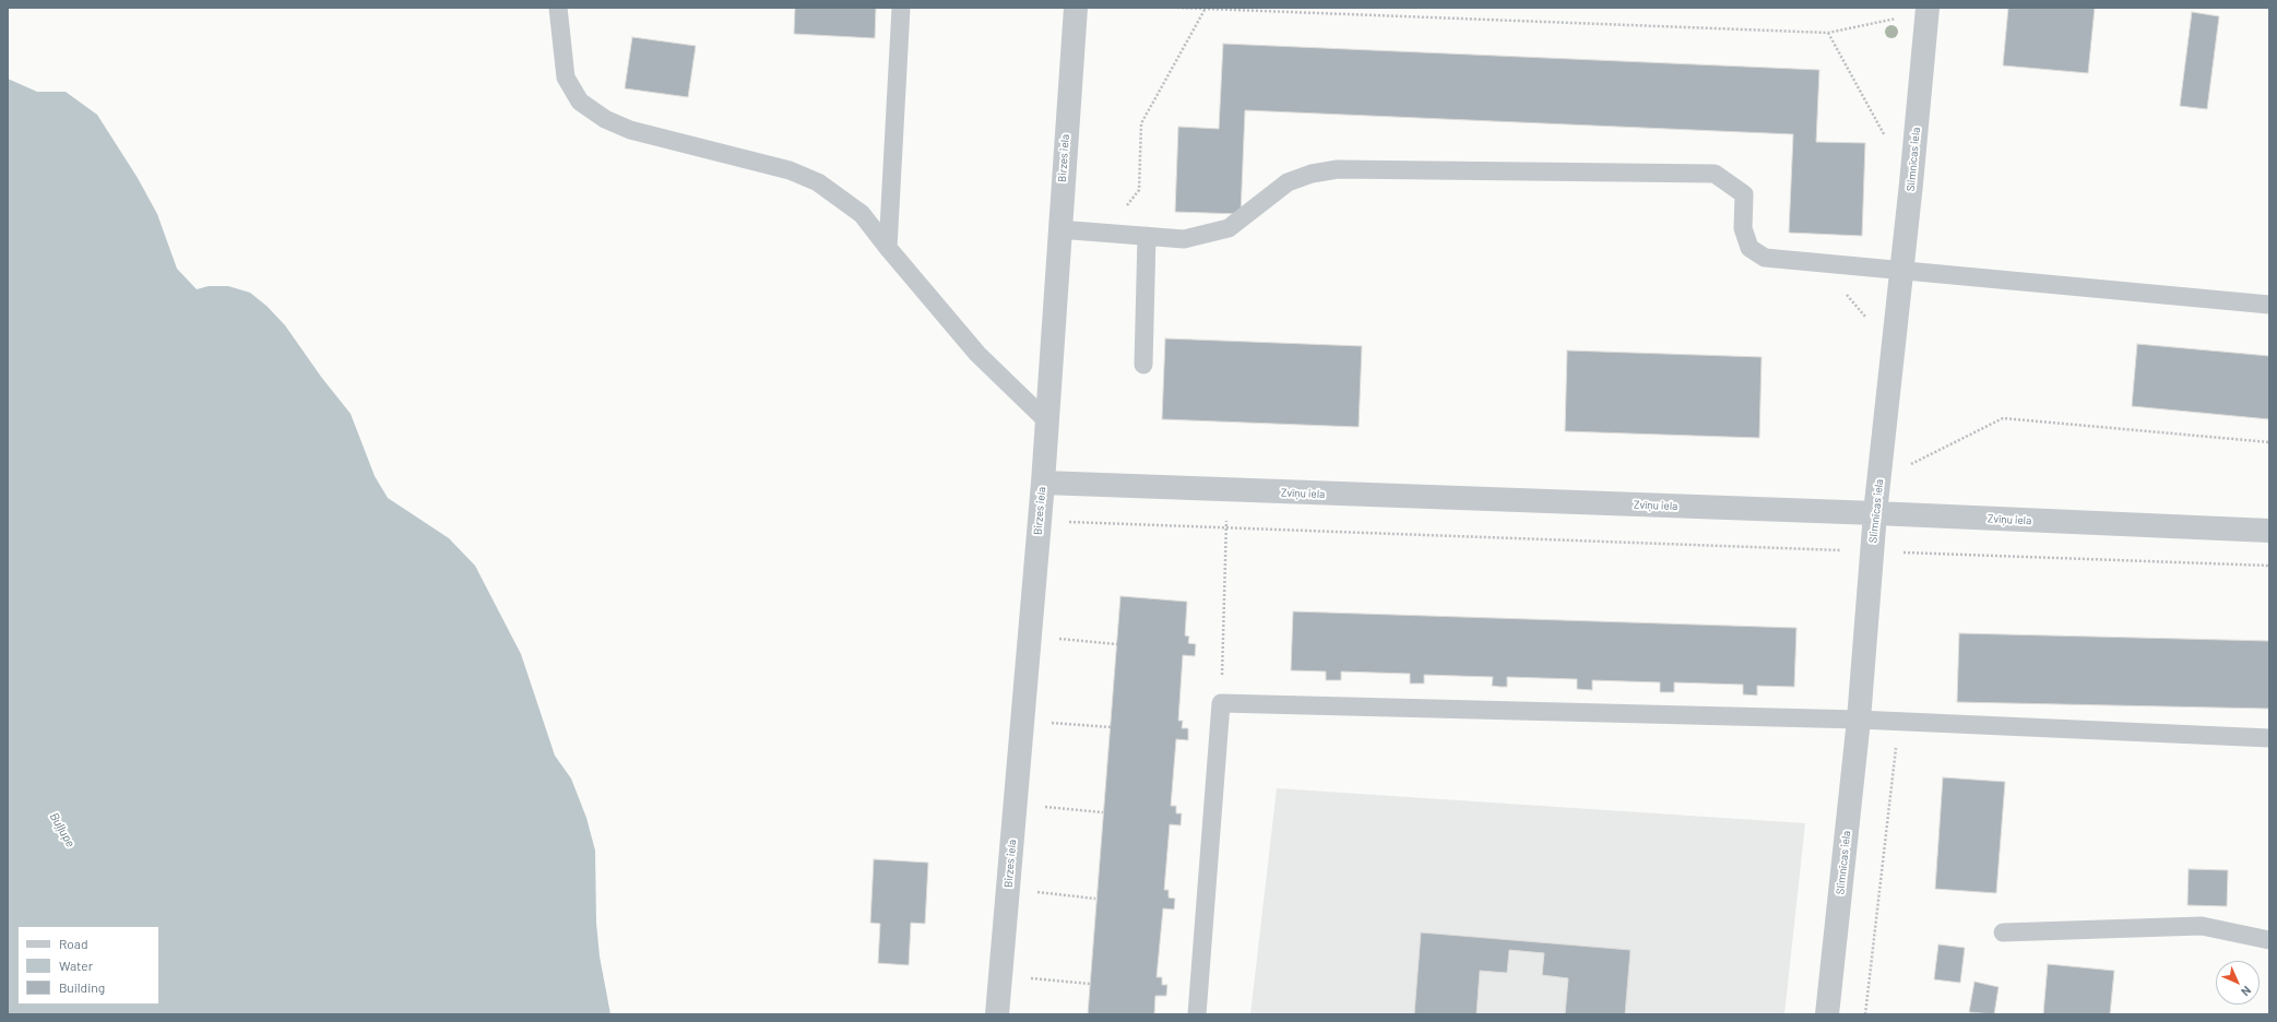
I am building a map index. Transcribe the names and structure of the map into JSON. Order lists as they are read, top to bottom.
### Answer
{
  "streets": {
    "street": ["Birzes iela", "Slimnīcas iela", "Zvīņu iela"]
  },
  "crossings": [
    ["Birzes iela", "Zvīņu iela"],
    ["Slimnīcas iela", "Zvīņu iela"]
  ],
  "water": ["Buļļupe"],
  "legend": ["Road", "Water", "Building"],
  "north": "bottom right"
}
